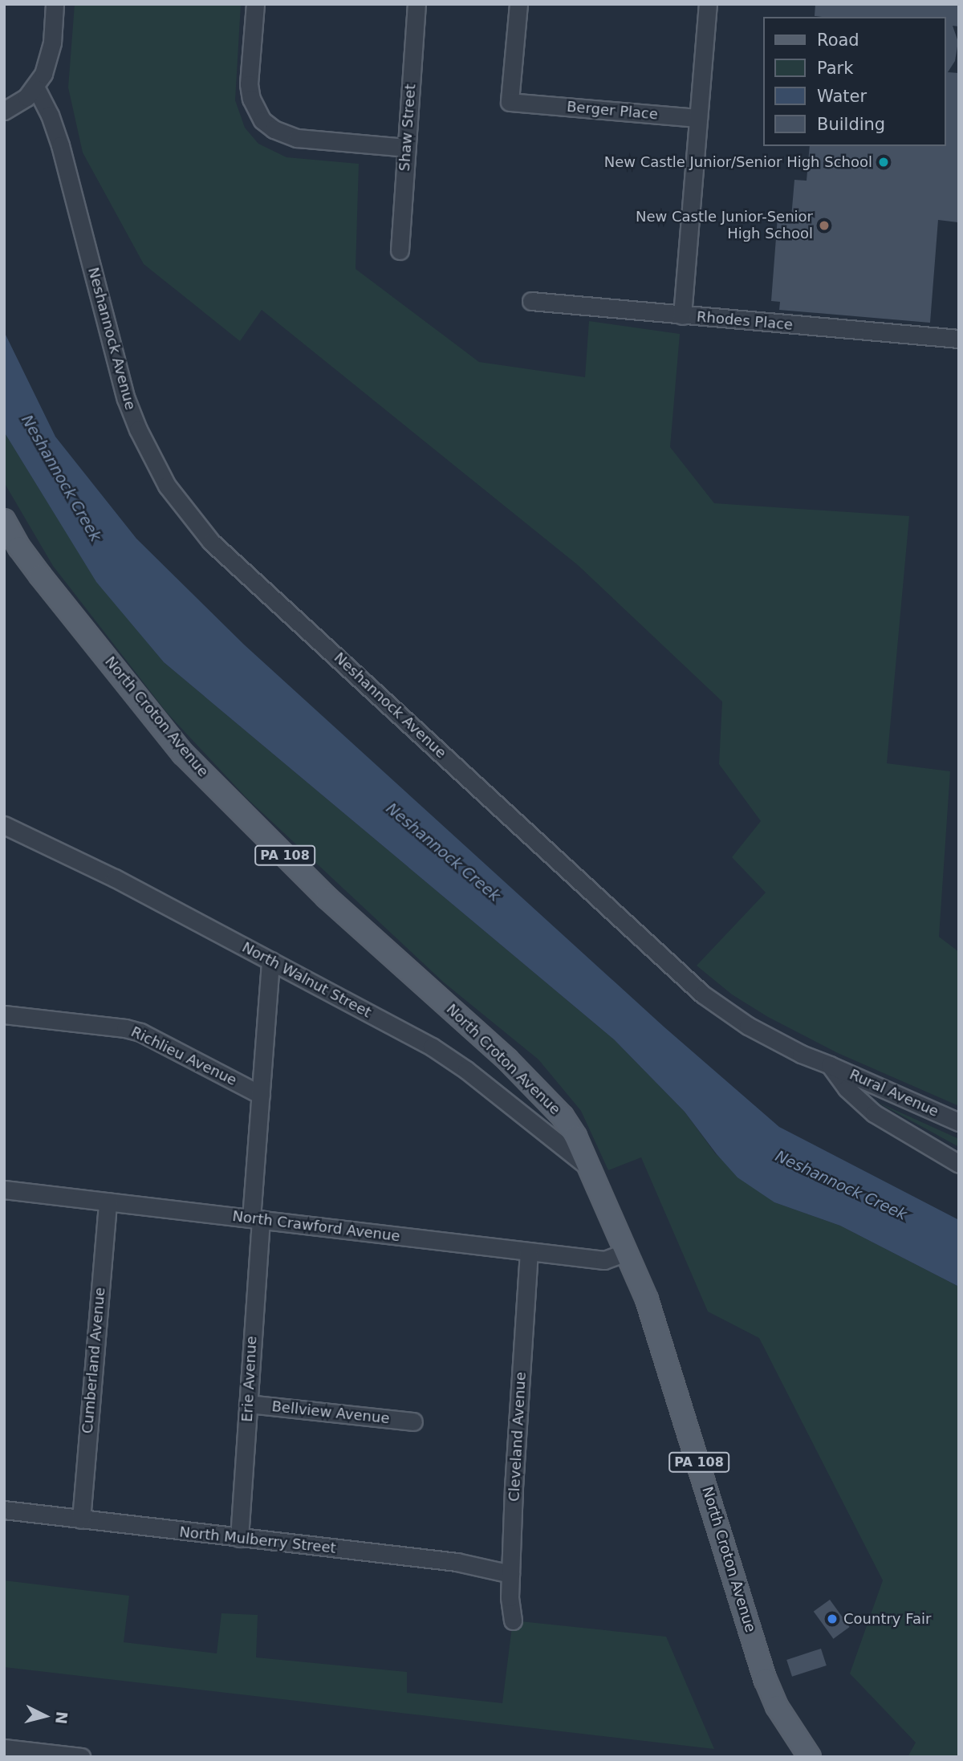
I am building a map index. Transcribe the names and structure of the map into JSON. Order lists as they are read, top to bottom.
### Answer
{
  "streets": {
    "main road": ["North Croton Avenue", "PA 108"],
    "street": [
      "Berger Place",
      "Shaw Street",
      "Rhodes Place",
      "Neshannock Avenue",
      "North Walnut Street",
      "Richlieu Avenue",
      "Rural Avenue",
      "North Crawford Avenue",
      "Cumberland Avenue",
      "Erie Avenue",
      "Bellview Avenue",
      "Cleveland Avenue",
      "North Mulberry Street"
    ]
  },
  "crossings": [
    ["Neshannock Avenue", "Rural Avenue"],
    ["North Croton Avenue", "North Walnut Street"],
    ["North Croton Avenue", "North Crawford Avenue"],
    ["North Walnut Street", "Erie Avenue"],
    ["Richlieu Avenue", "Erie Avenue"],
    ["North Crawford Avenue", "Cumberland Avenue"],
    ["North Crawford Avenue", "Erie Avenue"],
    ["North Crawford Avenue", "Cleveland Avenue"],
    ["Cumberland Avenue", "North Mulberry Street"],
    ["Erie Avenue", "Bellview Avenue"],
    ["Erie Avenue", "North Mulberry Street"],
    ["Cleveland Avenue", "North Mulberry Street"]
  ],
  "water": ["Neshannock Creek"],
  "places": ["New Castle Junior/Senior High School", "New Castle Junior-Senior High School", "Country Fair"],
  "legend": [
    "Road",
    "Park",
    "Water",
    "Building"
  ],
  "north": "right"
}
